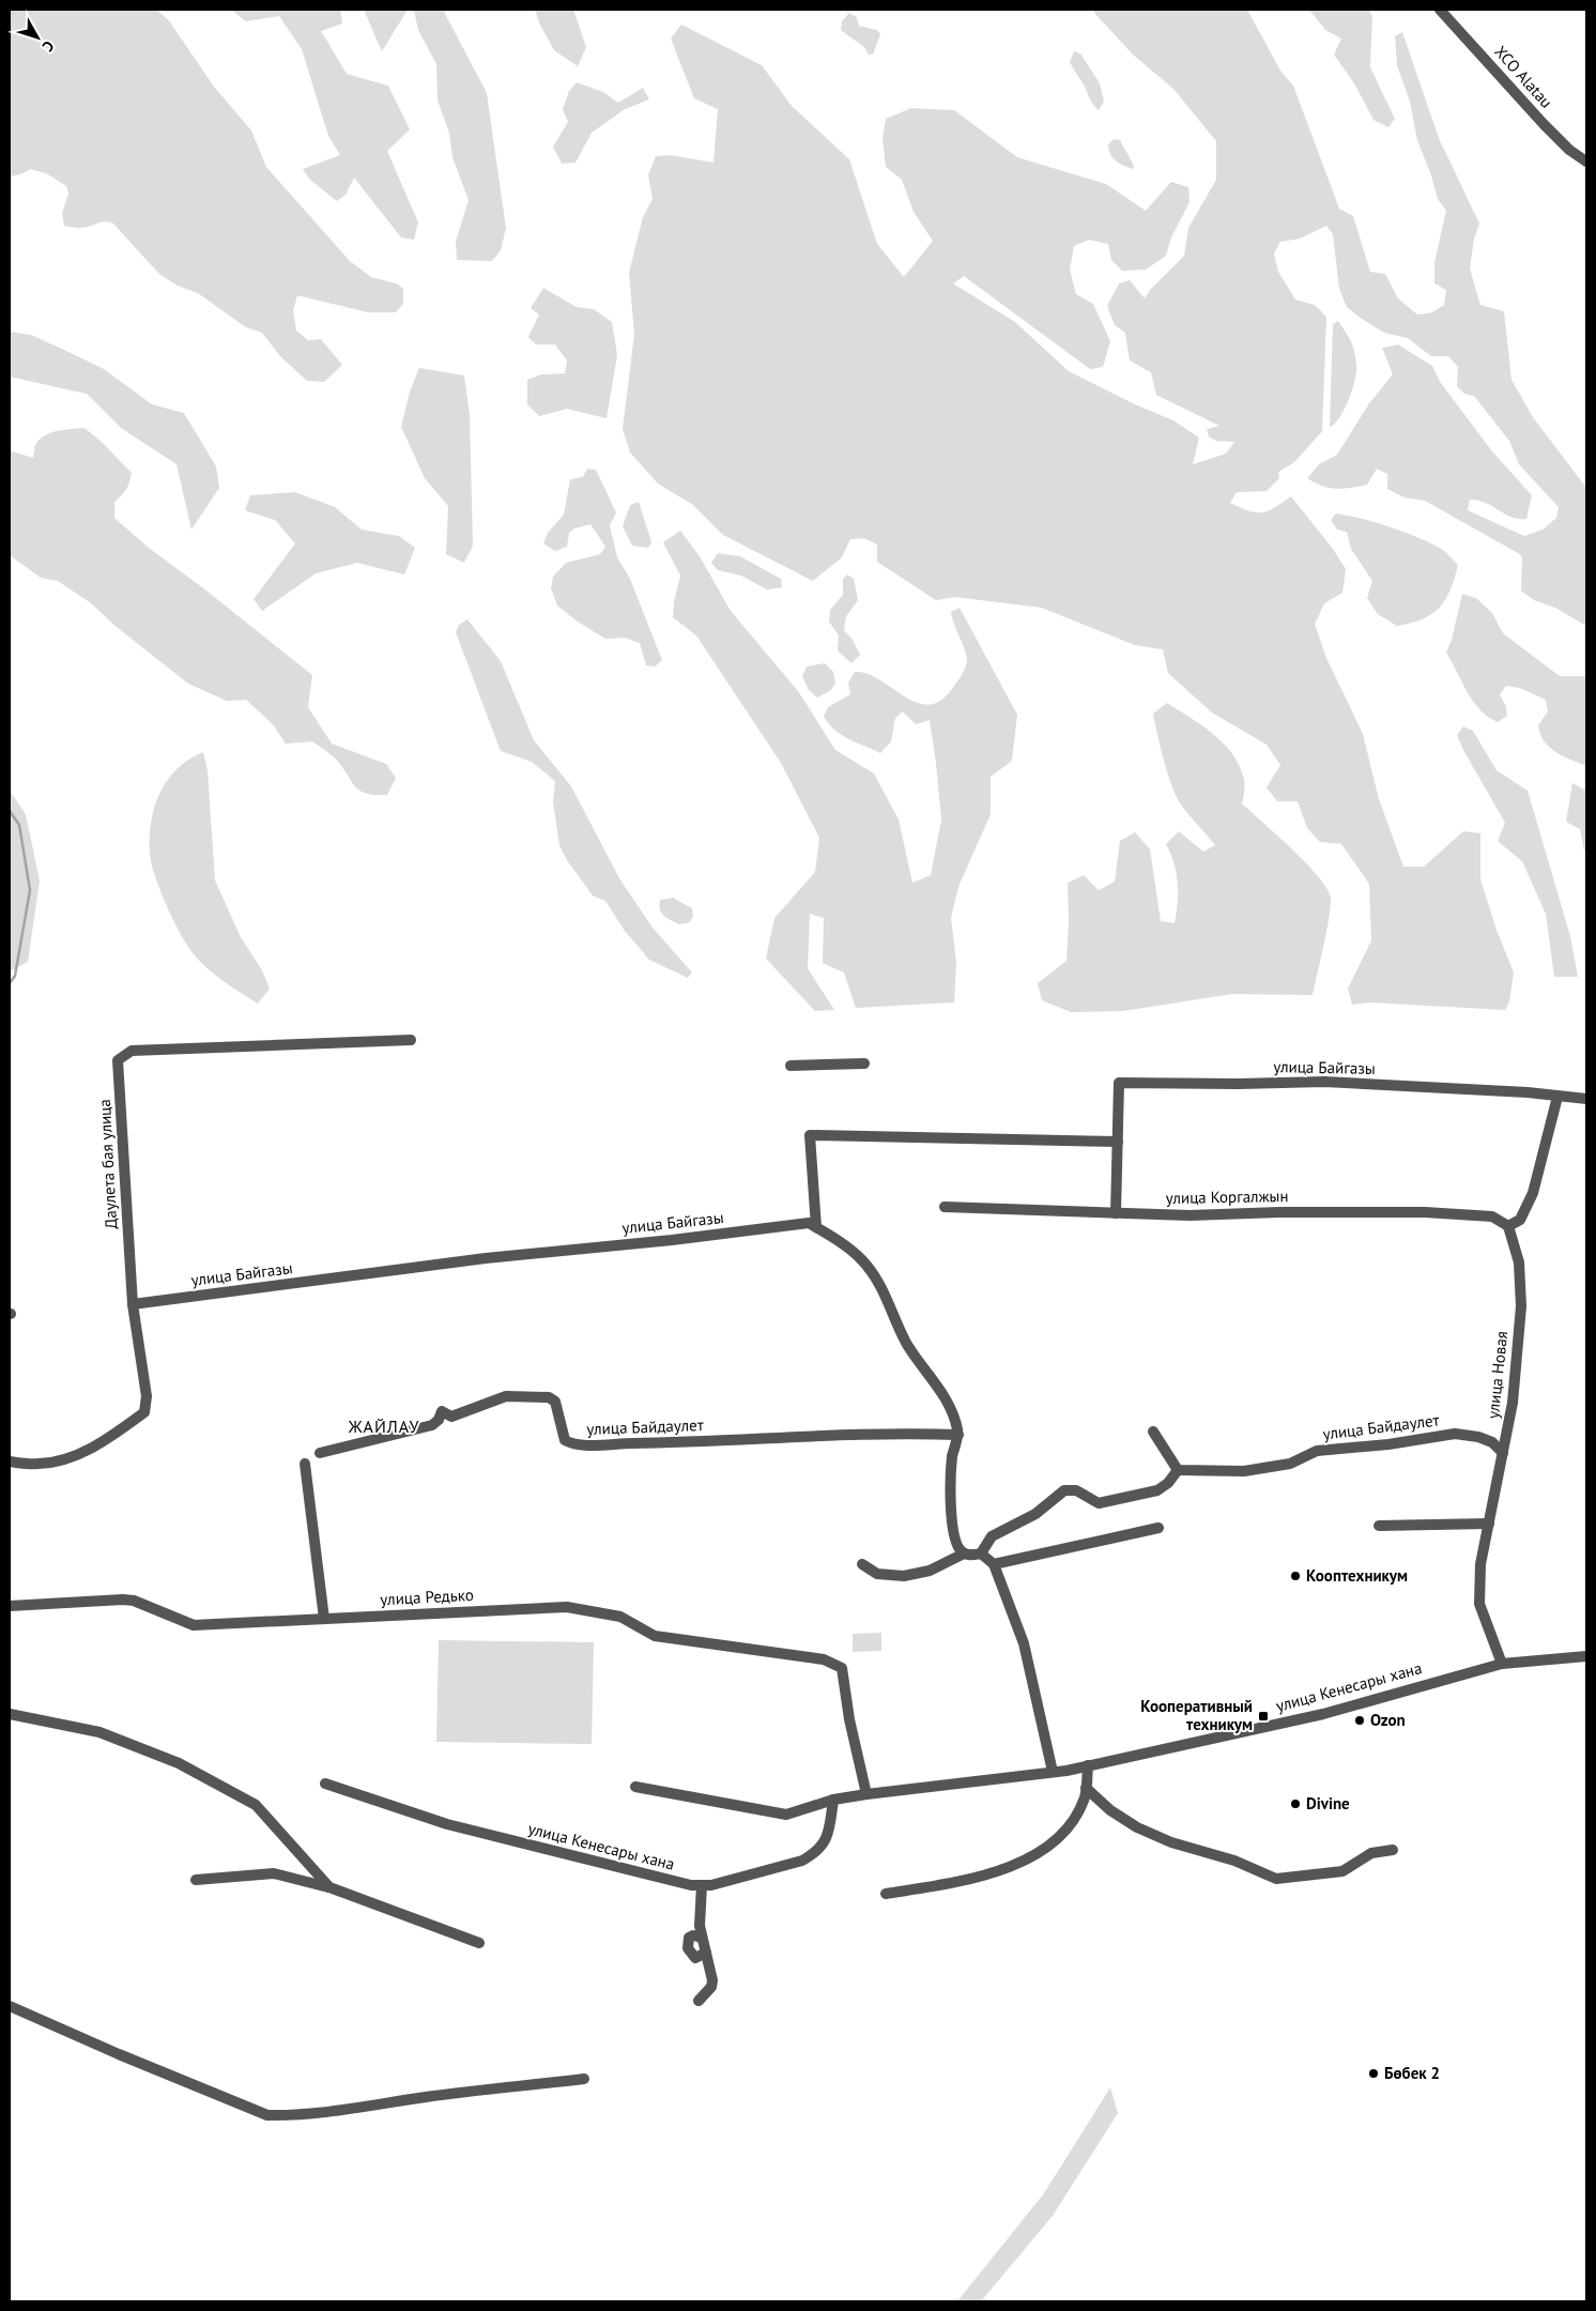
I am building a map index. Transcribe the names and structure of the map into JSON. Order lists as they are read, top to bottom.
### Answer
{
  "streets": {
    "street": [
      "XCO Alatau",
      "улица Байгазы",
      "Даулета бая улица",
      "улица Коргалжын",
      "улица Новая",
      "улица Байдаулет",
      "улица Редько",
      "улица Кенесары хана"
    ]
  },
  "crossings": [
    ["улица Байгазы", "Даулета бая улица"],
    ["улица Байгазы", "улица Коргалжын"],
    ["улица Коргалжын", "улица Новая"],
    ["улица Новая", "улица Байдаулет"],
    ["улица Новая", "улица Кенесары хана"],
    ["улица Редько", "улица Кенесары хана"]
  ],
  "districts": ["ЖАЙЛАУ"],
  "places": {
    "other": [
      "Кооптехникум",
      "Ozon",
      "Divine",
      "Бөбек 2"
    ],
    "transit": ["Кооперативный техникум"]
  },
  "north": "bottom right"
}
